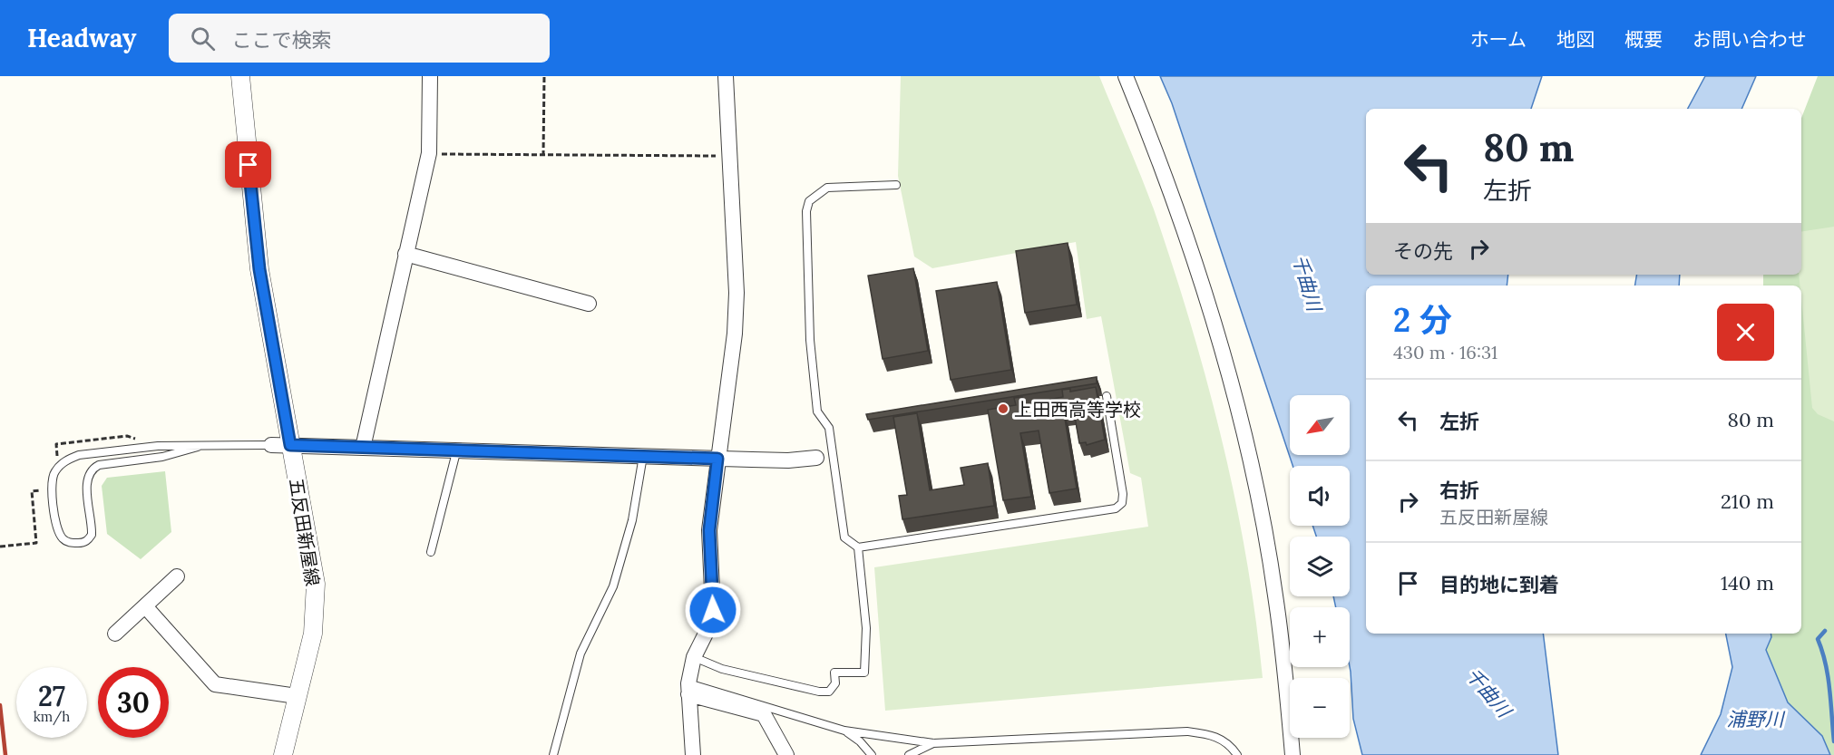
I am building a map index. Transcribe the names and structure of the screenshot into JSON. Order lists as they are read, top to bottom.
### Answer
{
  "streets": {
    "street": ["五反田新屋線"]
  },
  "water": ["千曲川", "浦野川"],
  "places": ["上田西高等学校"],
  "north": "bottom left",
  "page": {
    "header": "Headway",
    "search": "ここで検索",
    "nav": [
      "ホーム",
      "地図",
      "概要",
      "お問い合わせ"
    ],
    "turn": ["80 m", "左折"],
    "then": "その先",
    "heading": ["2 分", "430 m · 16:31"],
    "list": [
      {
        "name": "左折",
        "value": "80 m"
      },
      {
        "name": "右折",
        "note": "五反田新屋線",
        "value": "210 m"
      },
      {
        "name": "目的地に到着",
        "value": "140 m"
      }
    ],
    "map_buttons": ["+", "−"],
    "speed": "27 km/h",
    "limit": "30"
  }
}
